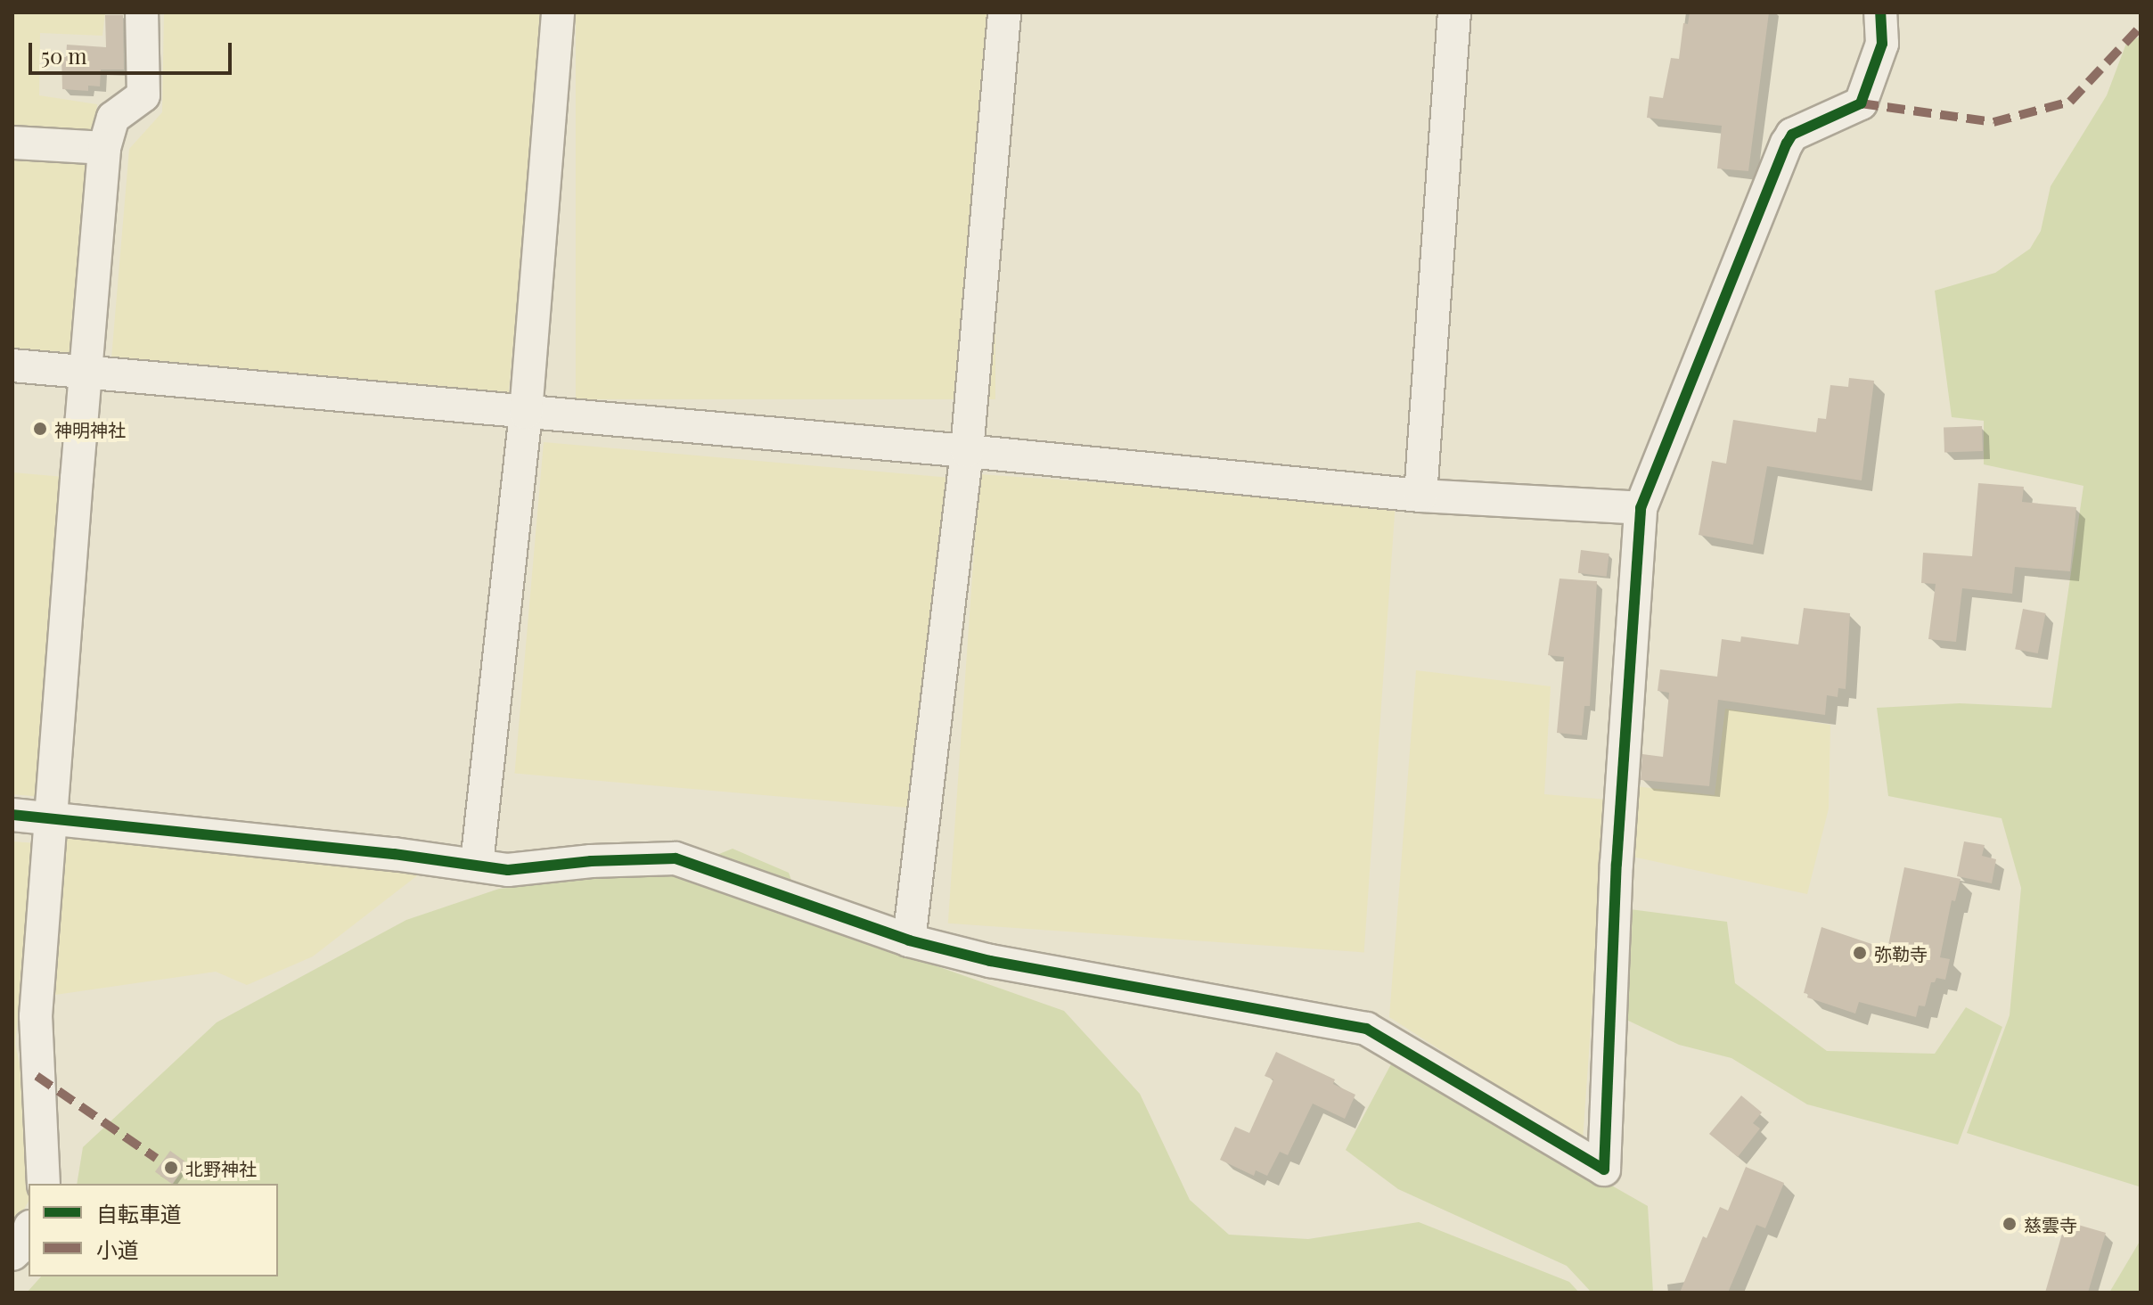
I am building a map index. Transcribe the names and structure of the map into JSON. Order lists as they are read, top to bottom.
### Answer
{
  "places": [
    "神明神社",
    "弥勒寺",
    "北野神社",
    "慈雲寺"
  ],
  "legend": ["自転車道", "小道"],
  "scale_bar": "50 m"
}
